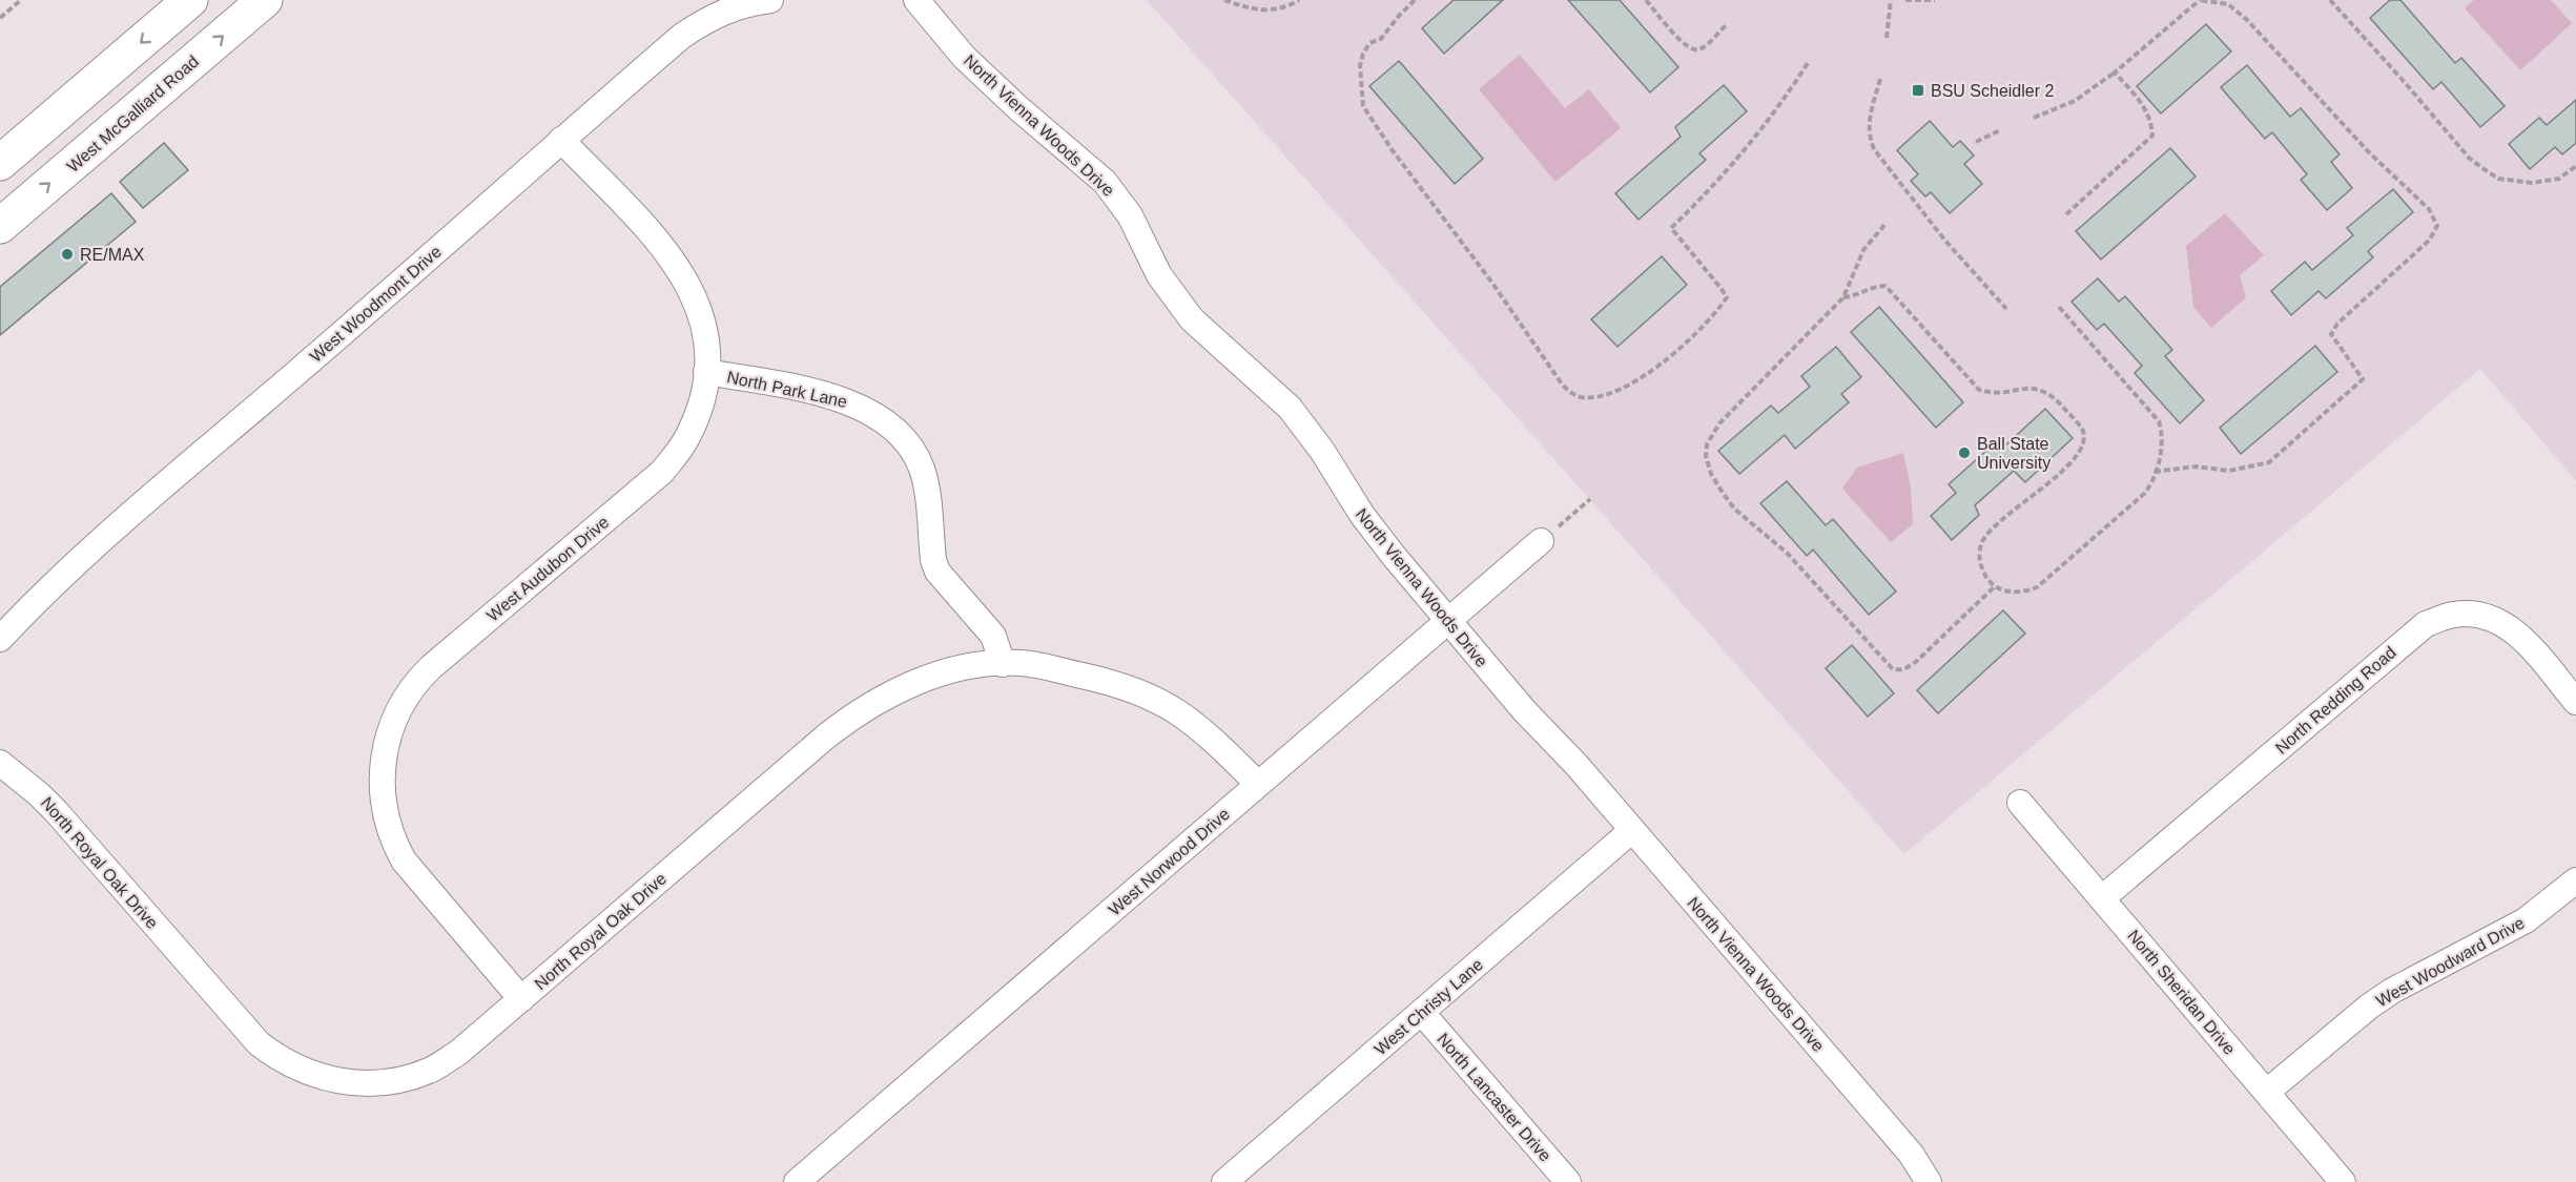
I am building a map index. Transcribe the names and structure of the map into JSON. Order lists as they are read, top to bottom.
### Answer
{
  "streets": {
    "main road": ["West McGalliard Road"],
    "street": [
      "North Vienna Woods Drive",
      "West Woodmont Drive",
      "North Park Lane",
      "West Audubon Drive",
      "North Redding Road",
      "West Norwood Drive",
      "North Royal Oak Drive",
      "West Woodward Drive",
      "North Sheridan Drive",
      "West Christy Lane",
      "North Lancaster Drive"
    ]
  },
  "crossings": [
    ["North Vienna Woods Drive", "West Norwood Drive"],
    ["North Vienna Woods Drive", "West Christy Lane"],
    ["West Woodmont Drive", "West Audubon Drive"],
    ["North Park Lane", "West Audubon Drive"],
    ["North Park Lane", "North Royal Oak Drive"],
    ["West Audubon Drive", "North Royal Oak Drive"],
    ["North Redding Road", "North Sheridan Drive"],
    ["West Norwood Drive", "North Royal Oak Drive"],
    ["West Woodward Drive", "North Sheridan Drive"],
    ["West Christy Lane", "North Lancaster Drive"]
  ],
  "places": {
    "transit": ["BSU Scheidler 2"],
    "other": ["RE/MAX", "Ball State University"]
  }
}
